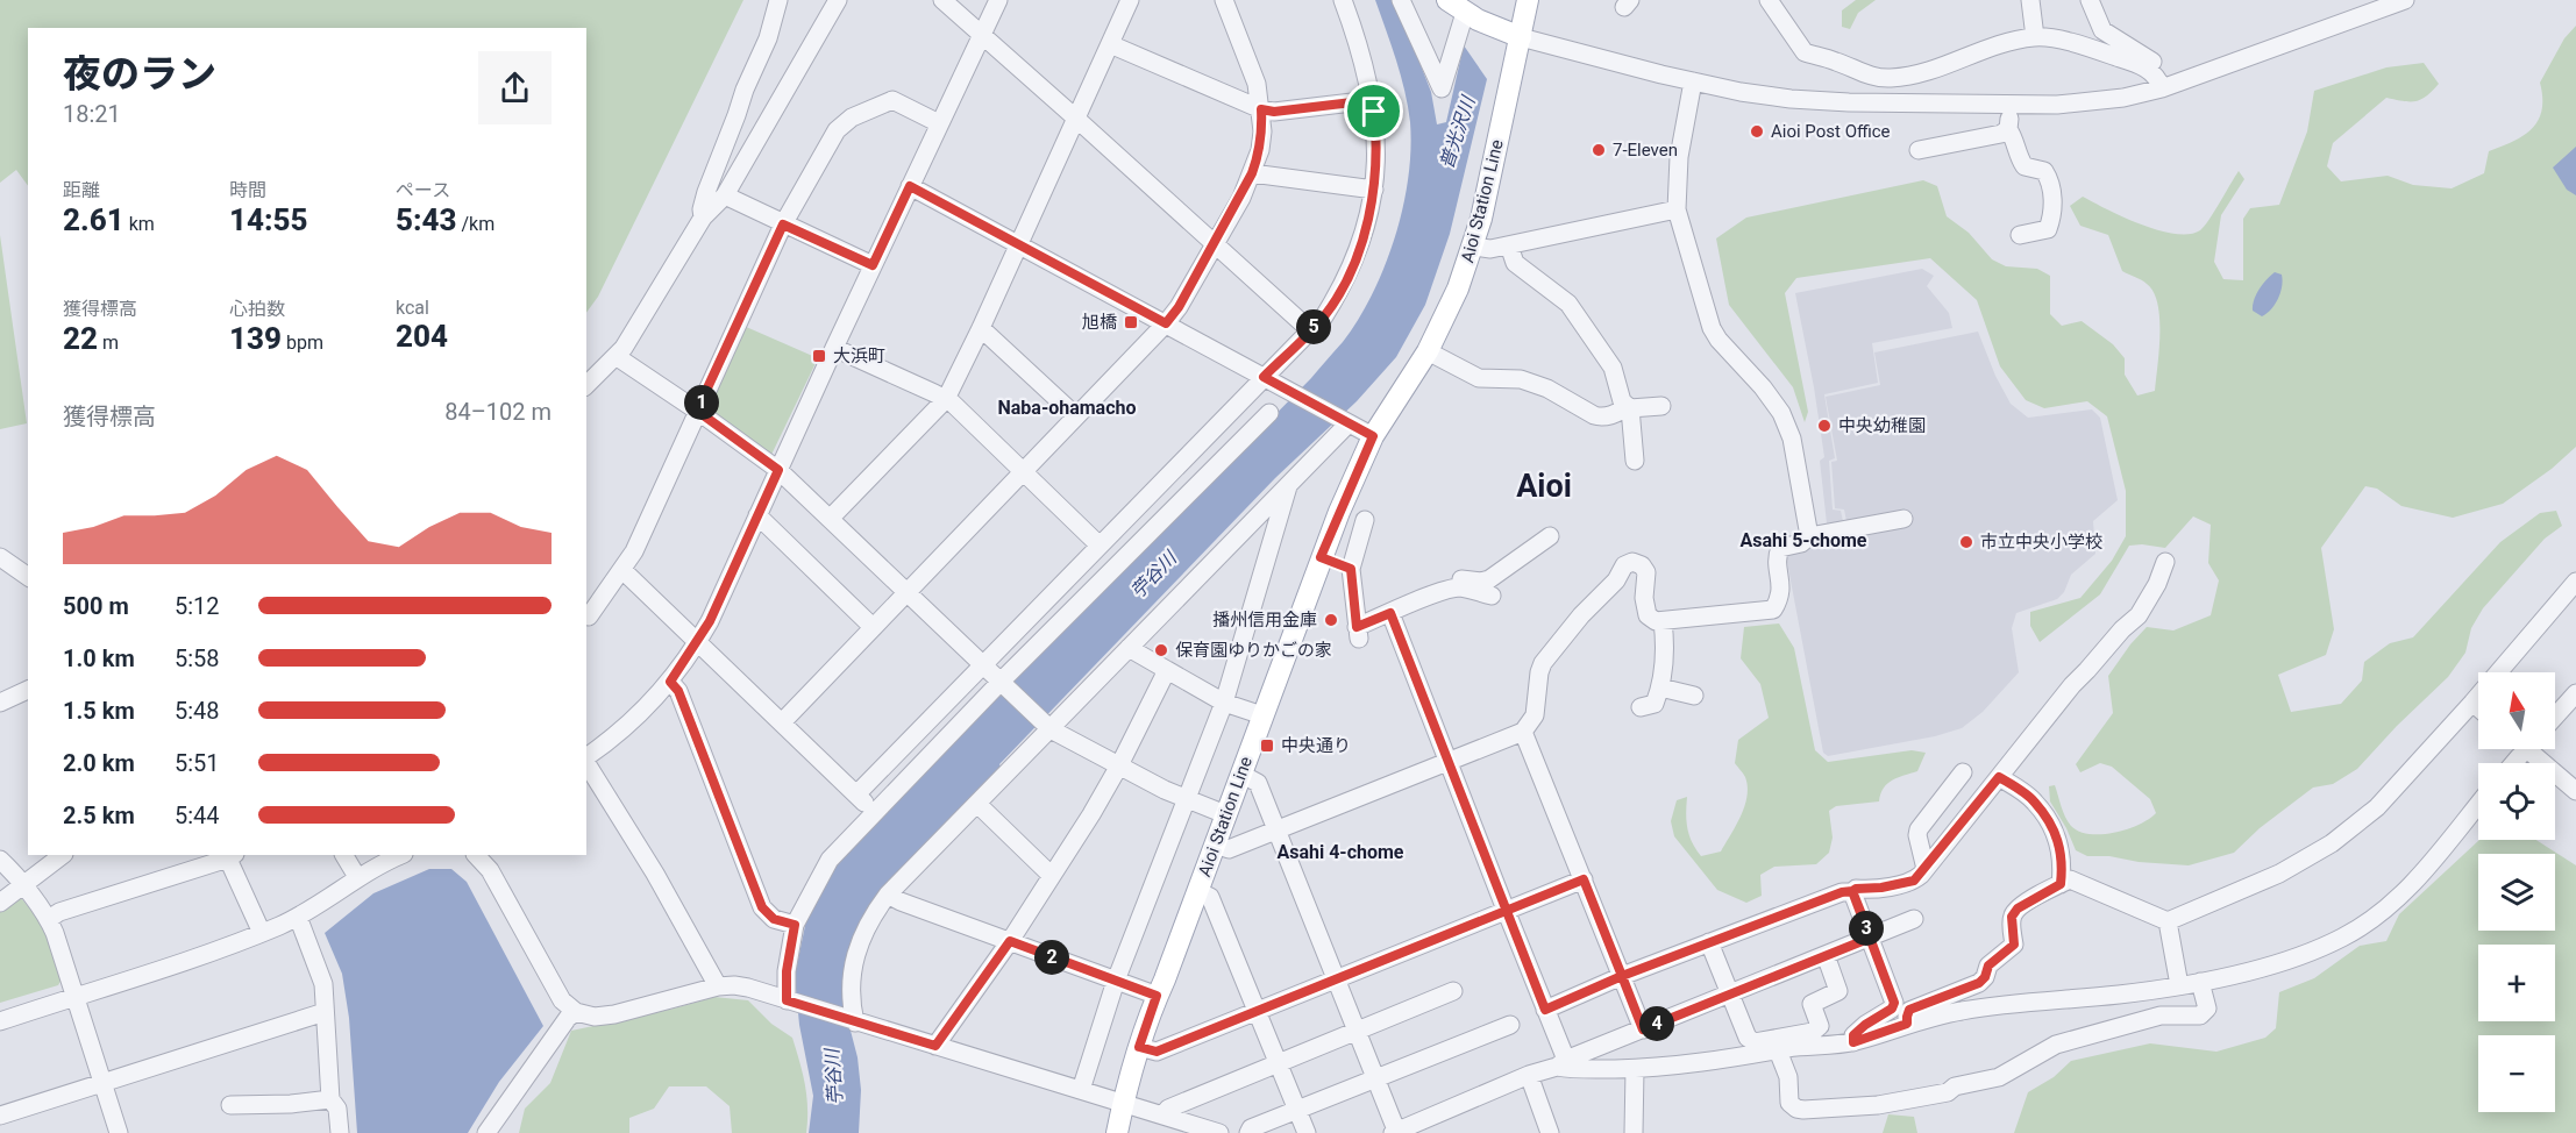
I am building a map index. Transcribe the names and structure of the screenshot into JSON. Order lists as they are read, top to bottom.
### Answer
{
  "streets": {
    "main road": ["Aioi Station Line"]
  },
  "districts": [
    "Naba-ohamacho",
    "Aioi",
    "Asahi 5-chome",
    "Asahi 4-chome"
  ],
  "water": ["普光沢川", "苧谷川"],
  "places": {
    "other": [
      "Aioi Post Office",
      "7-Eleven",
      "中央幼稚園",
      "市立中央小学校",
      "播州信用金庫",
      "保育園ゆりかごの家"
    ],
    "transit": ["旭橋", "大浜町", "中央通り"]
  },
  "north": "top",
  "page": {
    "heading": ["夜のラン", "18:21"],
    "stats": [
      ["距離", "2.61 km"],
      ["時間", "14:55"],
      ["ペース", "5:43 /km"],
      ["獲得標高", "22 m"],
      ["心拍数", "139 bpm"],
      ["kcal", "204"]
    ],
    "pins": [
      "5",
      "1",
      "3",
      "2",
      "4"
    ],
    "chart": ["獲得標高", "84–102 m"],
    "list": [
      {
        "name": "500 m",
        "note": "5:12"
      },
      {
        "name": "1.0 km",
        "note": "5:58"
      },
      {
        "name": "1.5 km",
        "note": "5:48"
      },
      {
        "name": "2.0 km",
        "note": "5:51"
      },
      {
        "name": "2.5 km",
        "note": "5:44"
      }
    ],
    "map_buttons": ["+", "−"]
  }
}
